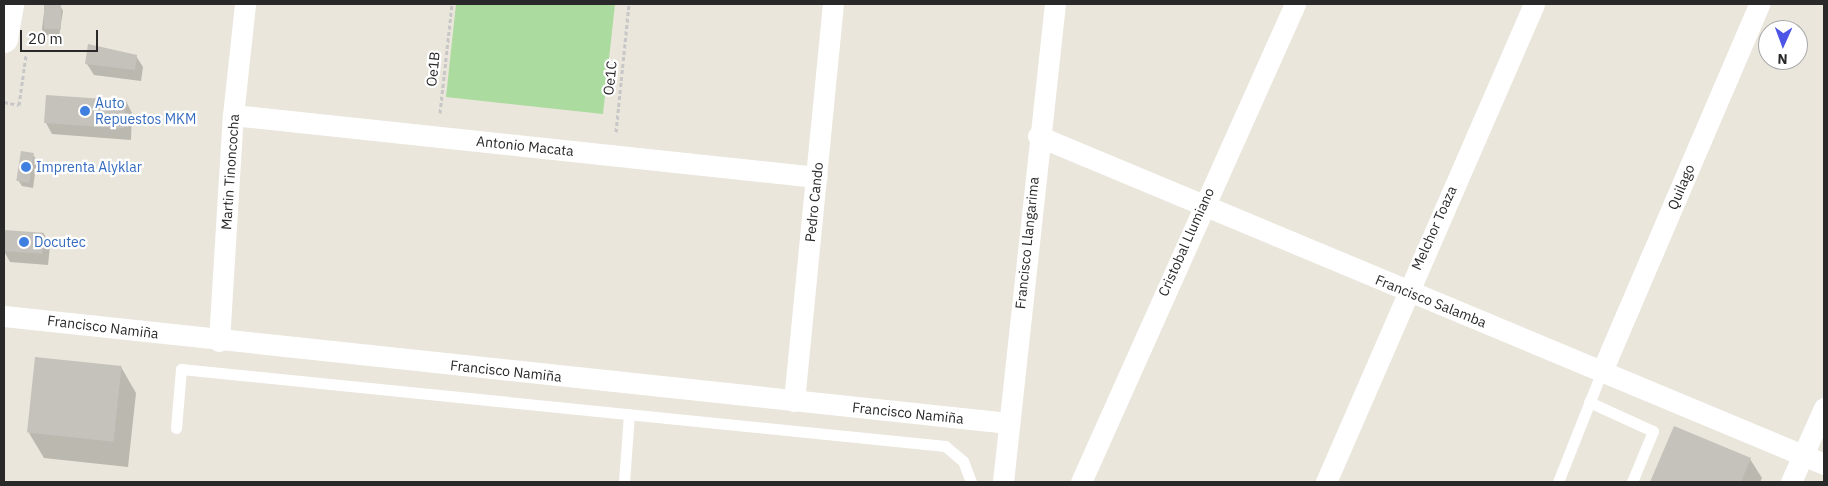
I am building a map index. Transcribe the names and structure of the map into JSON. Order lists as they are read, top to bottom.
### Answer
{
  "streets": {
    "street": [
      "Antonio Macata",
      "Martin Tinoncocha",
      "Quilago",
      "Pedro Cando",
      "Melchor Toaza",
      "Cristobal Llumiano",
      "Francisco Llangarima",
      "Francisco Salamba",
      "Francisco Namiña"
    ],
    "path": ["Oe1B", "Oe1C"]
  },
  "crossings": [
    ["Oe1B", "Antonio Macata"],
    ["Oe1C", "Antonio Macata"],
    ["Antonio Macata", "Martin Tinoncocha"],
    ["Antonio Macata", "Pedro Cando"],
    ["Martin Tinoncocha", "Francisco Namiña"],
    ["Quilago", "Francisco Salamba"],
    ["Pedro Cando", "Francisco Namiña"],
    ["Melchor Toaza", "Francisco Salamba"],
    ["Cristobal Llumiano", "Francisco Salamba"],
    ["Francisco Llangarima", "Francisco Salamba"],
    ["Francisco Llangarima", "Francisco Namiña"]
  ],
  "places": ["Auto Repuestos MKM", "Imprenta Alyklar", "Docutec"],
  "scale_bar": "20 m",
  "north": "bottom"
}
